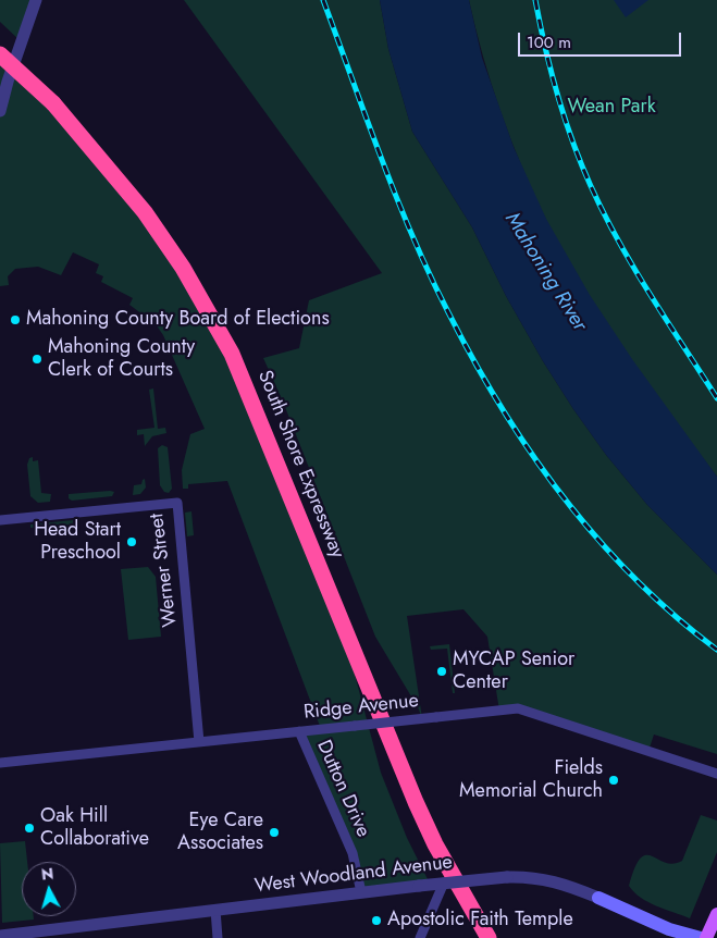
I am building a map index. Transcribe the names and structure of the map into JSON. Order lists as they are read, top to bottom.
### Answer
{
  "streets": {
    "highway": ["South Shore Expressway"],
    "main road": ["West Woodland Avenue"],
    "street": ["Werner Street", "Ridge Avenue", "Dutton Drive"]
  },
  "crossings": [
    ["Werner Street", "Ridge Avenue"],
    ["Ridge Avenue", "Dutton Drive"],
    ["Dutton Drive", "West Woodland Avenue"]
  ],
  "water": ["Mahoning River"],
  "parks": ["Wean Park"],
  "places": [
    "Mahoning County Board of Elections",
    "Mahoning County Clerk of Courts",
    "Head Start Preschool",
    "MYCAP Senior Center",
    "Fields Memorial Church",
    "Oak Hill Collaborative",
    "Eye Care Associates",
    "Apostolic Faith Temple"
  ],
  "scale_bar": "100 m",
  "north": "top"
}
